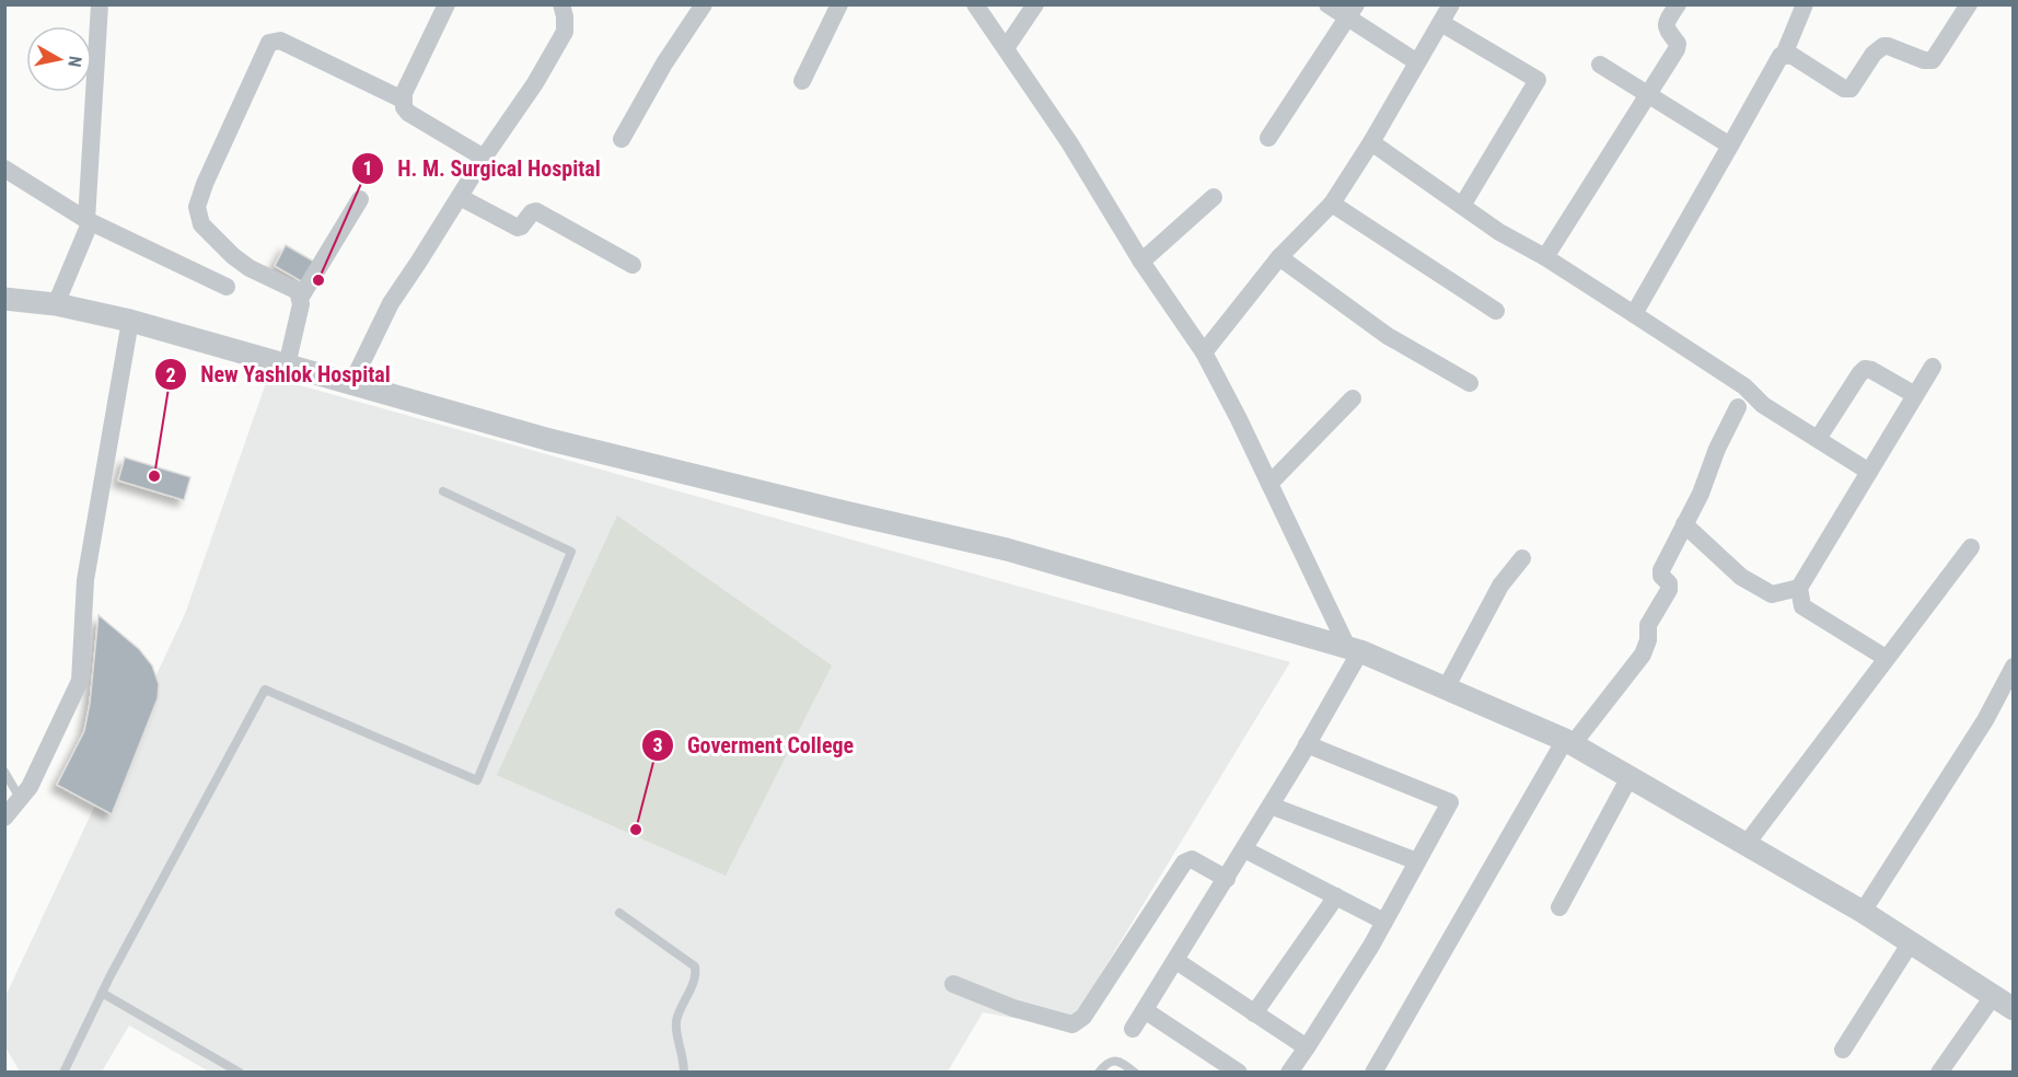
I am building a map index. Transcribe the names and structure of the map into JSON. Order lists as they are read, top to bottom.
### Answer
{
  "places": ["H. M. Surgical Hospital", "New Yashlok Hospital", "Goverment College"],
  "north": "right"
}
